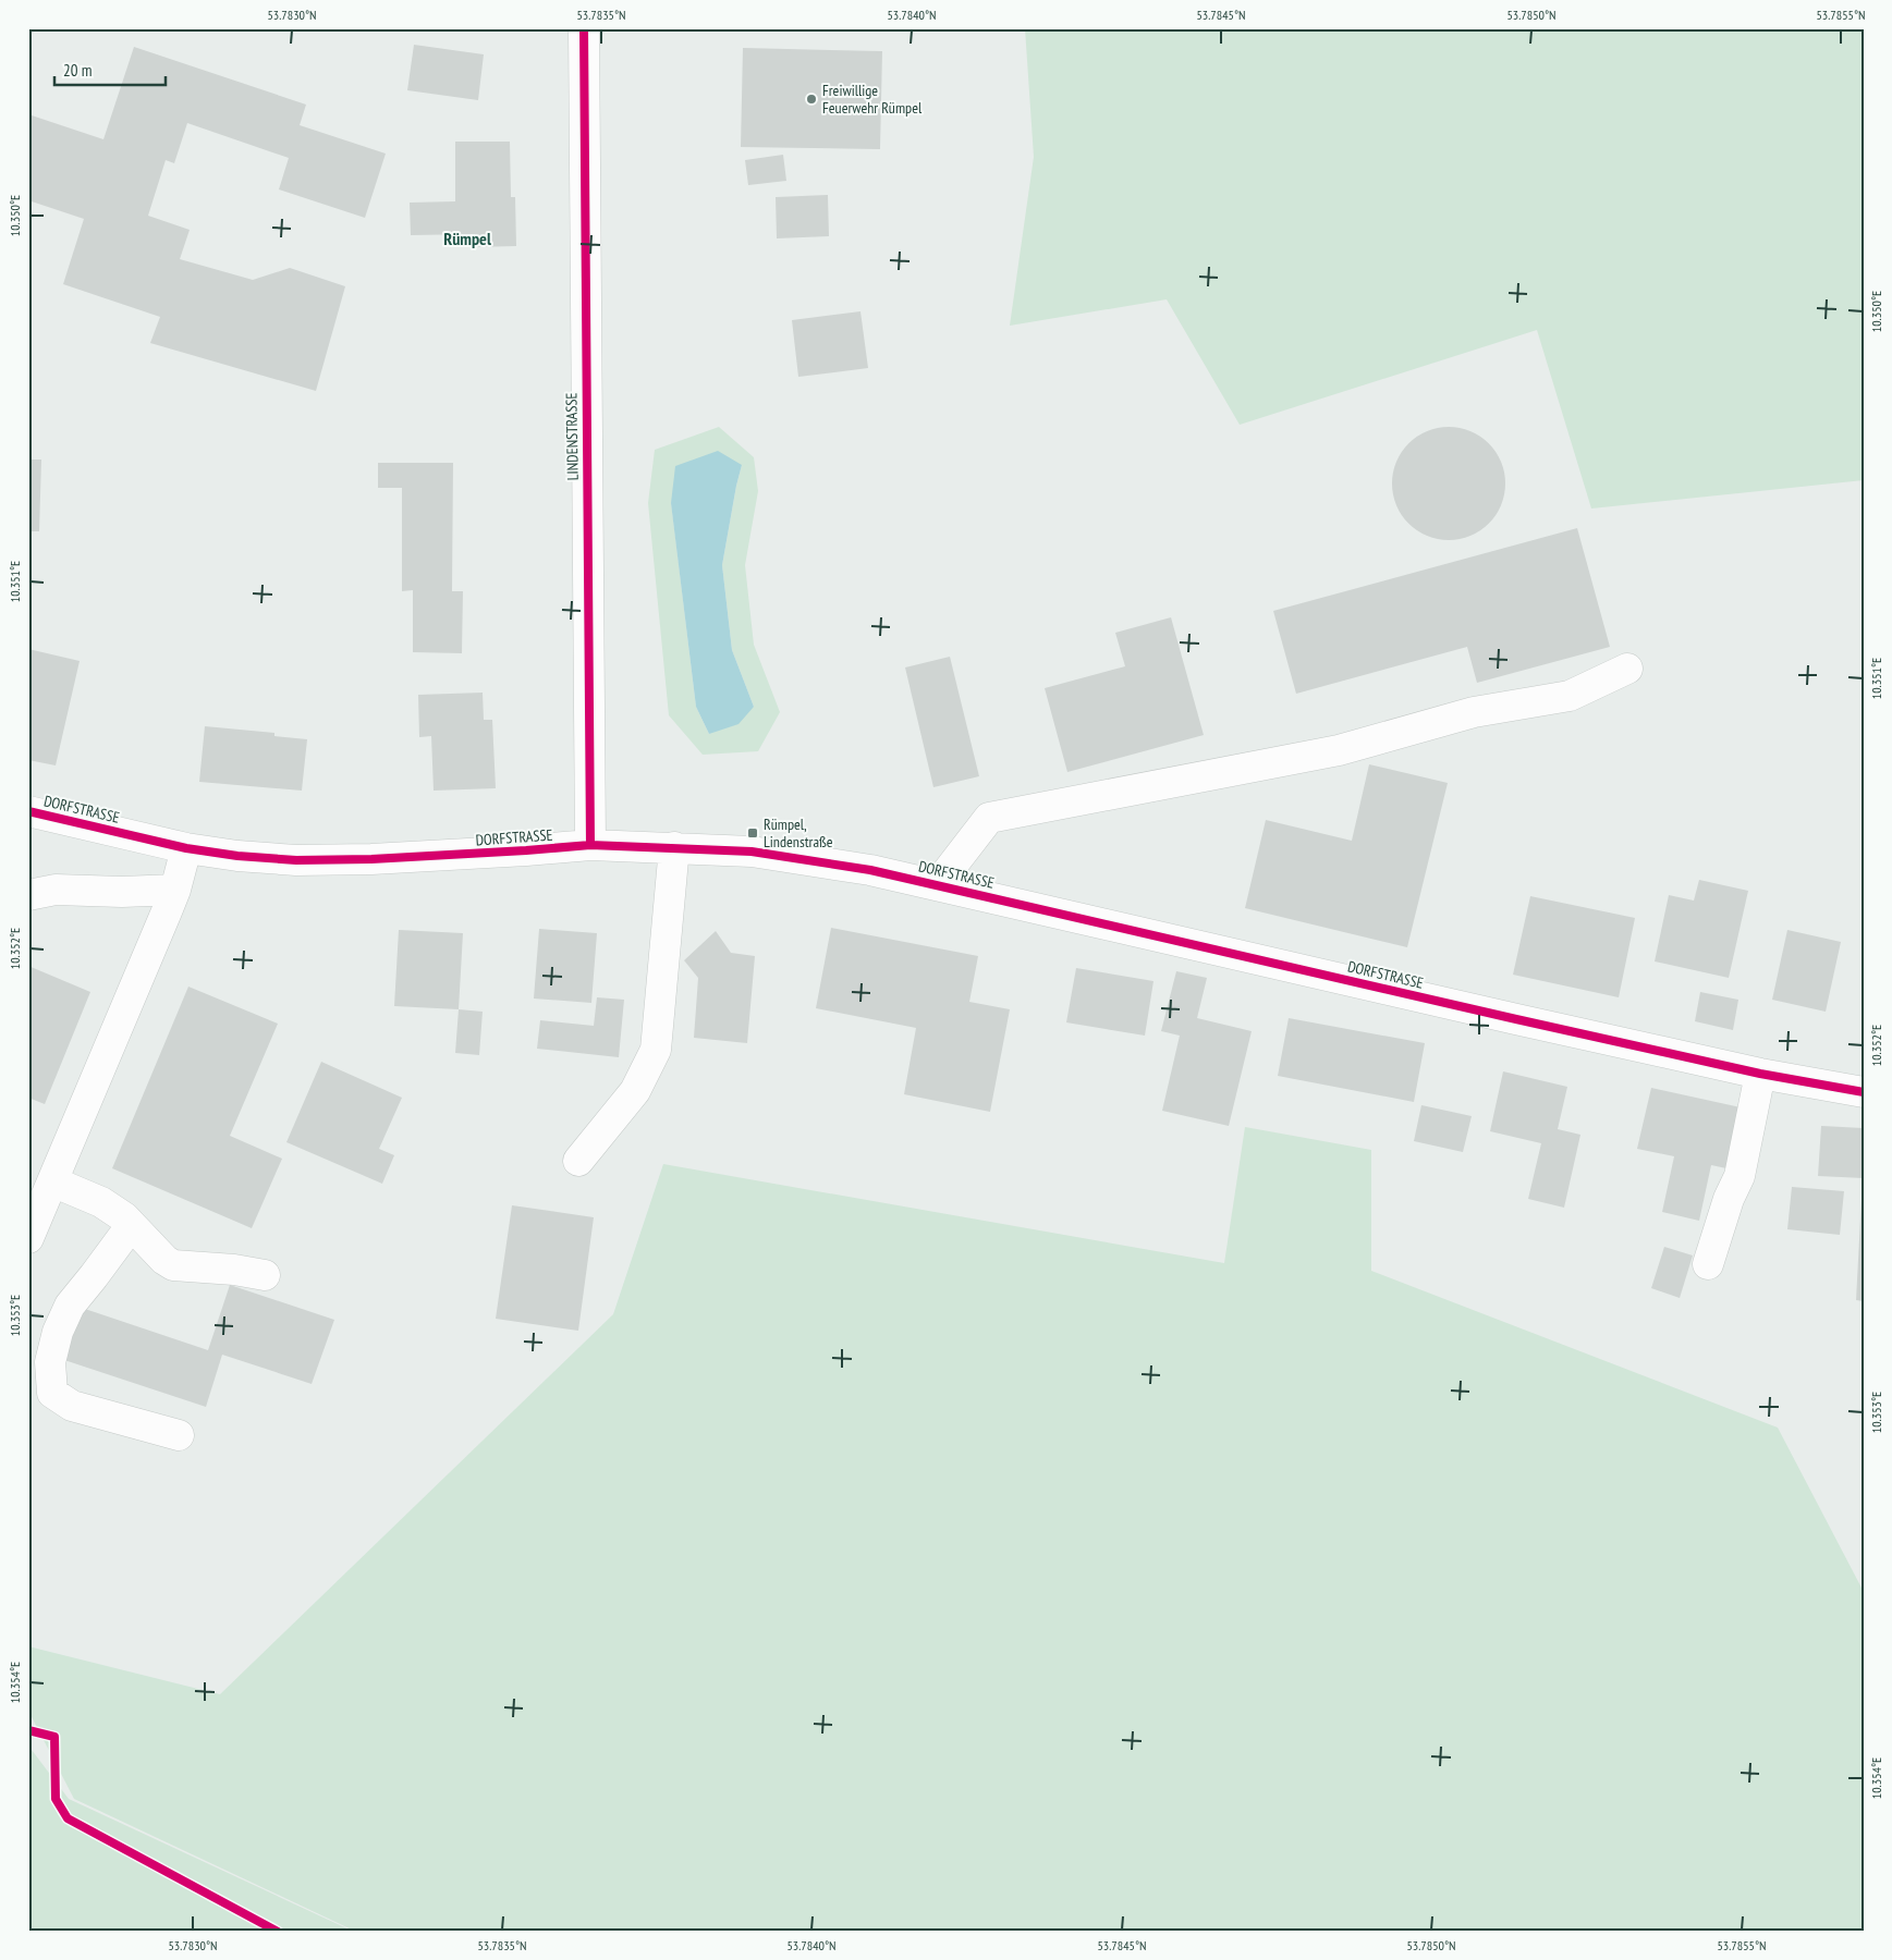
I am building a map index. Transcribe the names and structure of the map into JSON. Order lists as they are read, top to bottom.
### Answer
{
  "streets": {
    "street": ["LINDENSTRASSE", "DORFSTRASSE"]
  },
  "crossings": [
    ["LINDENSTRASSE", "DORFSTRASSE"]
  ],
  "districts": ["Rümpel"],
  "places": {
    "other": ["Freiwillige Feuerwehr Rümpel"],
    "transit": ["Rümpel, Lindenstraße"]
  },
  "scale_bar": "20 m",
  "coordinates": [
    "53.7830°N",
    "53.7835°N",
    "53.7840°N",
    "53.7845°N",
    "53.7850°N",
    "53.7855°N",
    "10.350°E",
    "10.351°E",
    "10.352°E",
    "10.353°E",
    "10.354°E"
  ]
}
